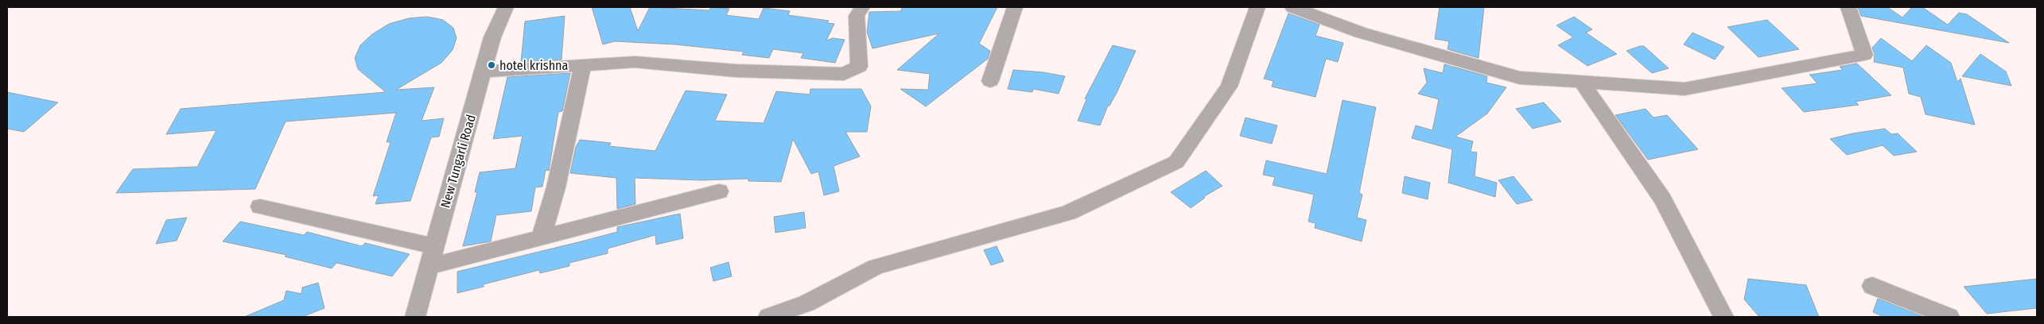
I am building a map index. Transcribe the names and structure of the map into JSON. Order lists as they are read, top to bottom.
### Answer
{
  "streets": {
    "street": ["New Tungarli Road"]
  },
  "places": ["hotel krishna"]
}
